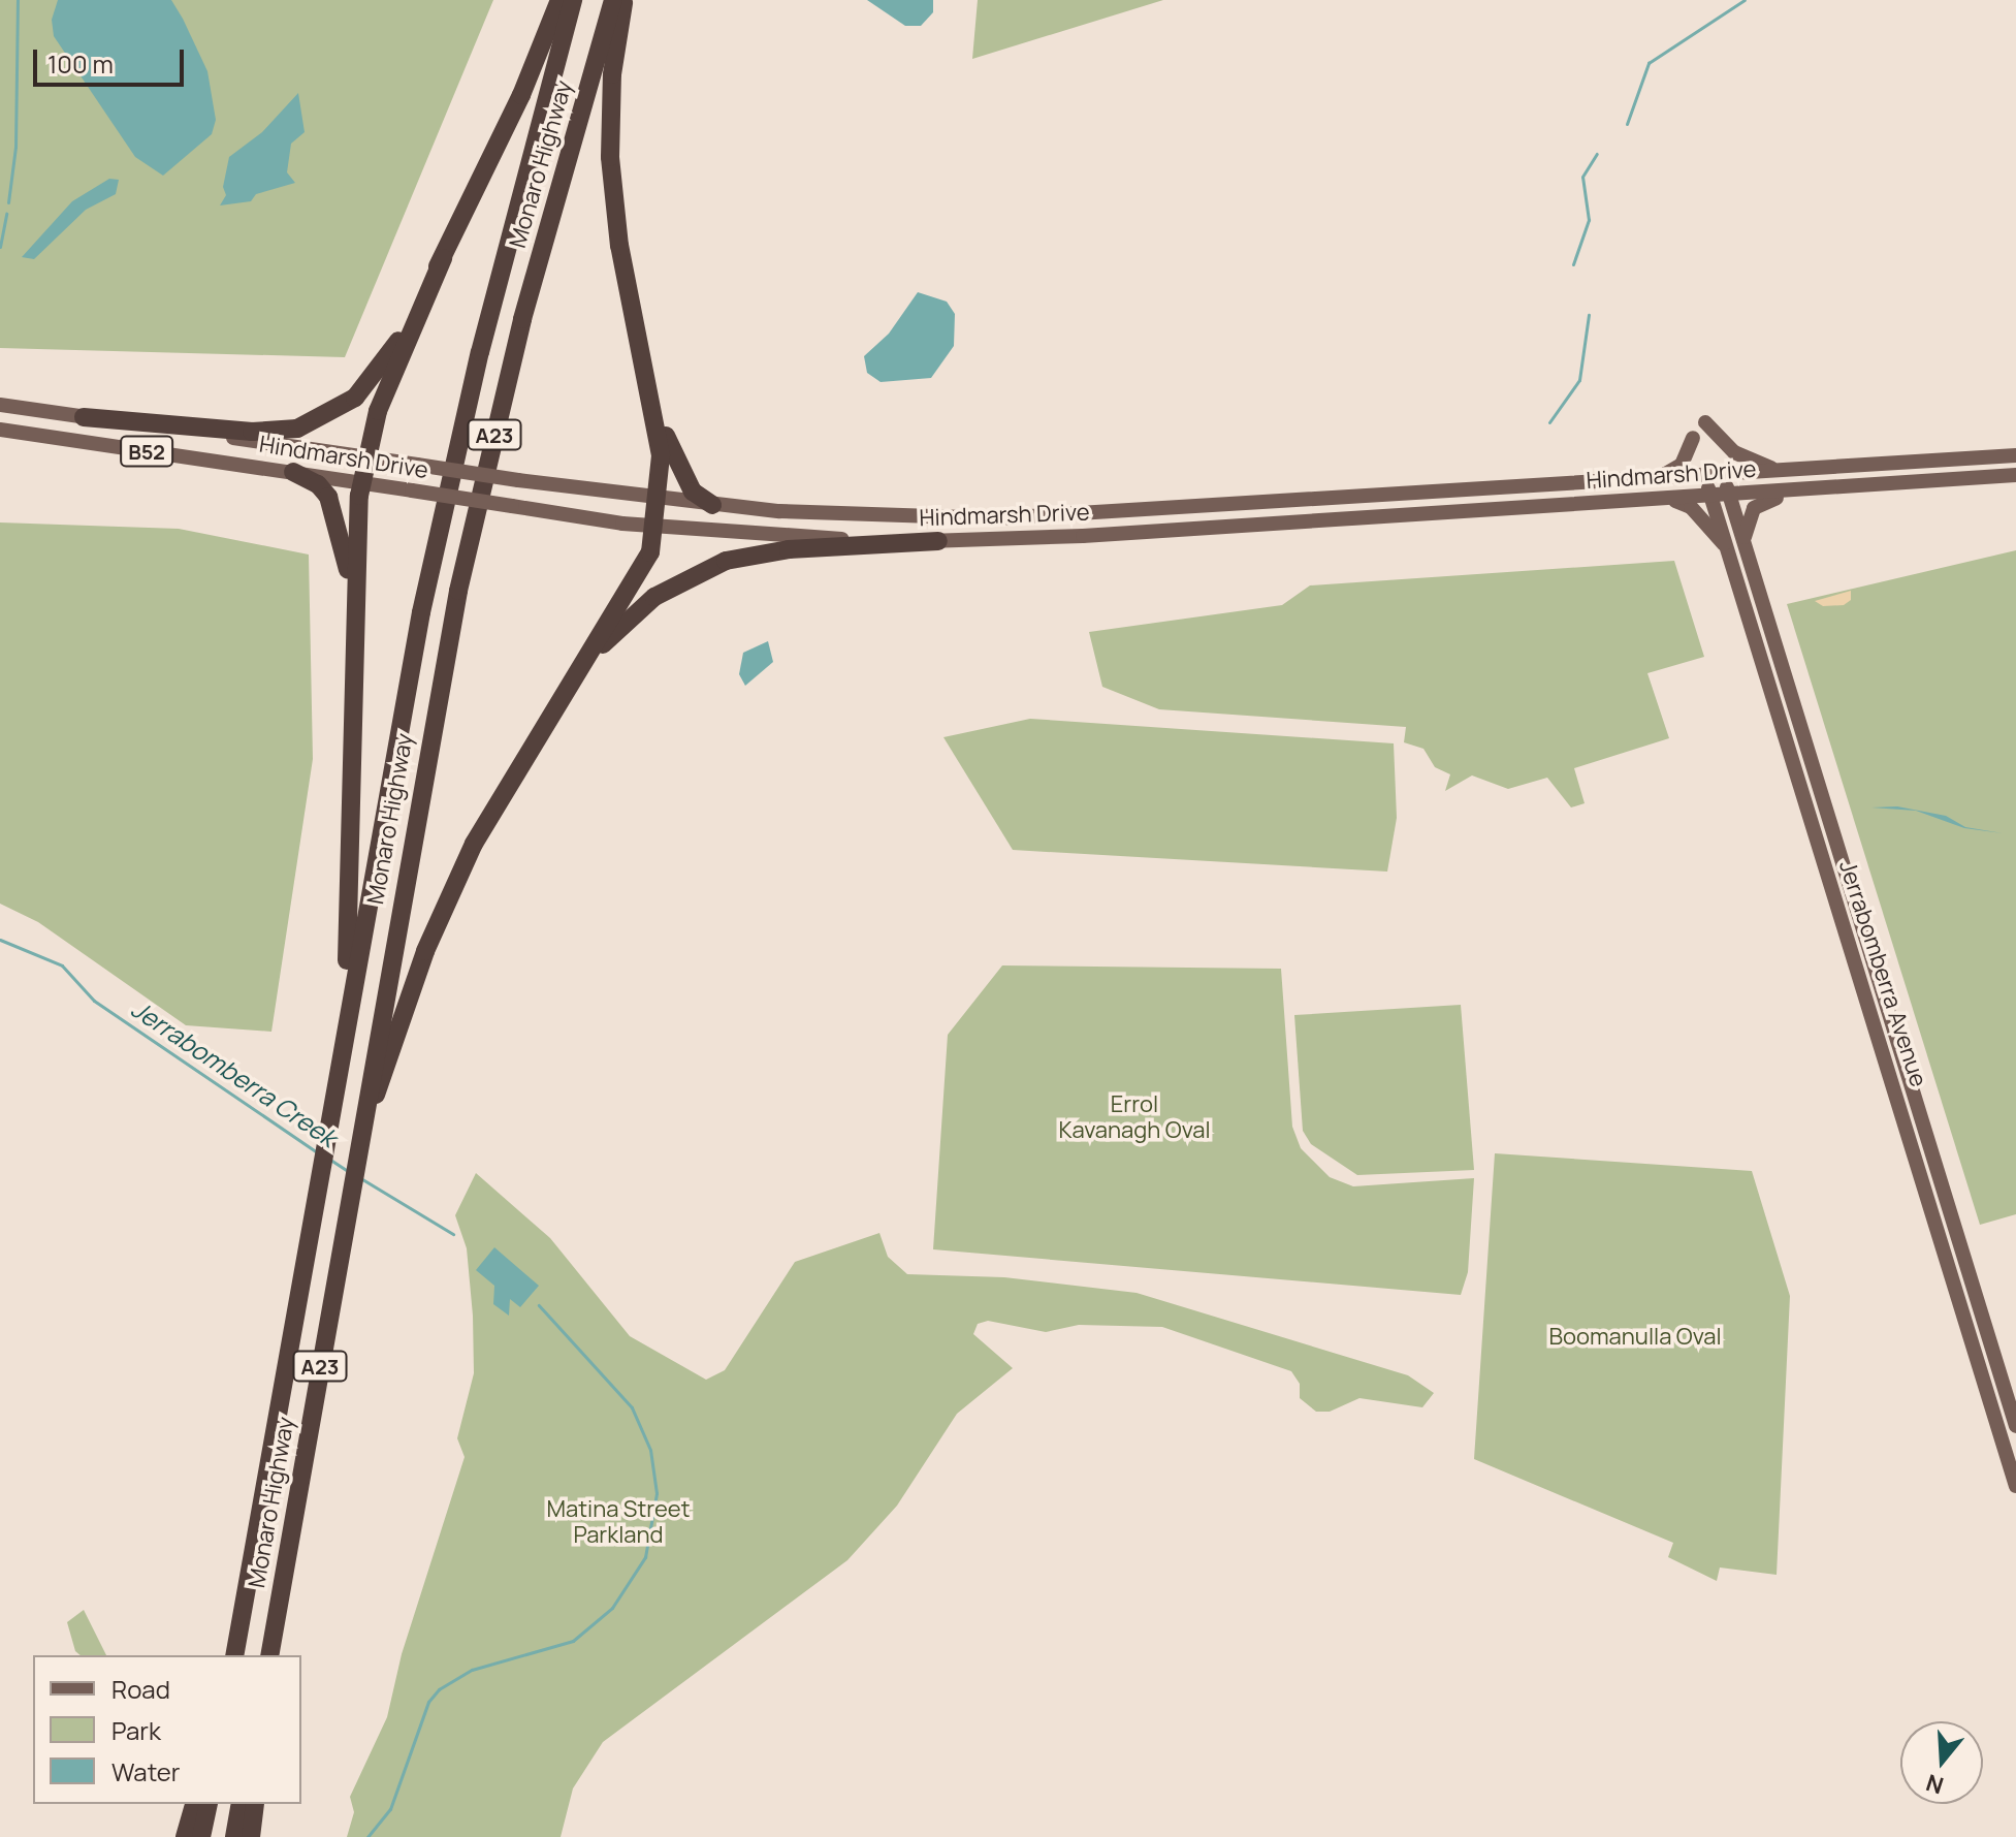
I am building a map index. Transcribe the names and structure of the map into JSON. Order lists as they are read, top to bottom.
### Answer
{
  "streets": {
    "highway": ["Monaro Highway", "A23"],
    "main road": ["B52", "Hindmarsh Drive", "Jerrabomberra Avenue"]
  },
  "crossings": [
    ["Monaro Highway", "A23"],
    ["Hindmarsh Drive", "Jerrabomberra Avenue"]
  ],
  "water": ["Jerrabomberra Creek"],
  "parks": ["Errol Kavanagh Oval", "Boomanulla Oval", "Matina Street Parkland"],
  "legend": ["Road", "Park", "Water"],
  "scale_bar": "100 m",
  "north": "bottom"
}
